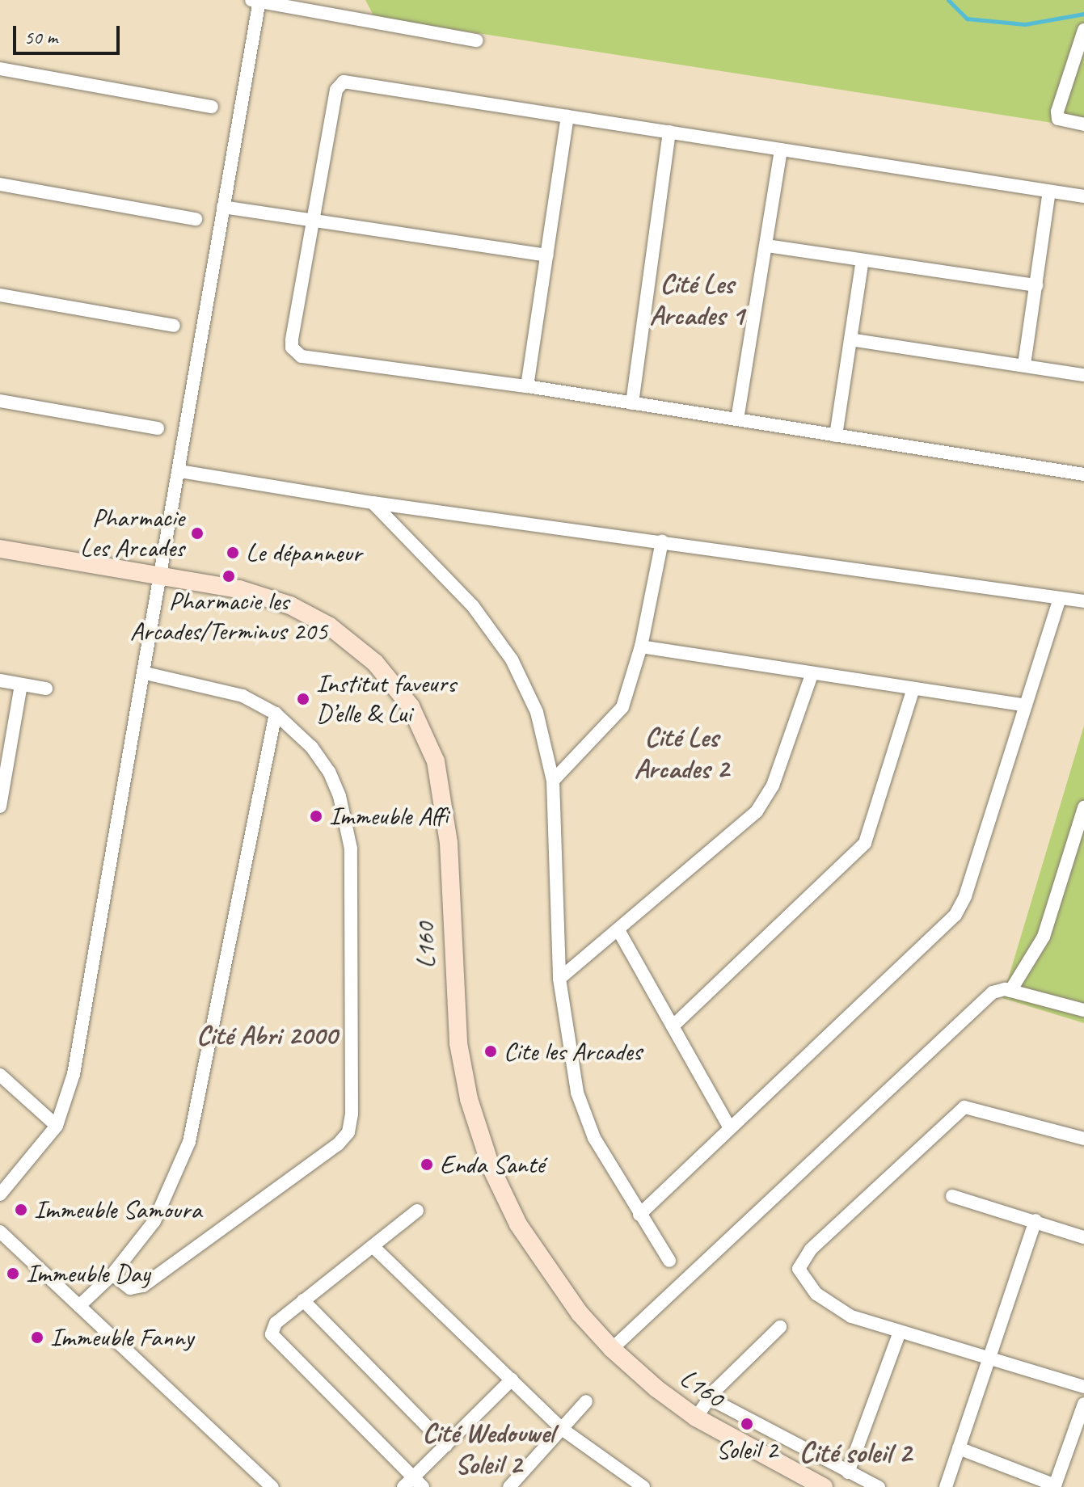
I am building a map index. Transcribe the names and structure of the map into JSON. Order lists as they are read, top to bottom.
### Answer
{
  "streets": {
    "street": ["L160"]
  },
  "districts": [
    "Cité Les Arcades 1",
    "Cité Les Arcades 2",
    "Cité Abri 2000",
    "Cité Wedouwel Soleil 2",
    "Cité soleil 2"
  ],
  "places": [
    "Pharmacie Les Arcades",
    "Le dépanneur",
    "Pharmacie les Arcades/Terminus 205",
    "Institut faveurs D’elle & Lui",
    "Immeuble Affi",
    "Cite les Arcades",
    "Enda Santé",
    "Immeuble Samoura",
    "Immeuble Day",
    "Immeuble Fanny",
    "Soleil 2"
  ],
  "scale_bar": "50 m"
}
